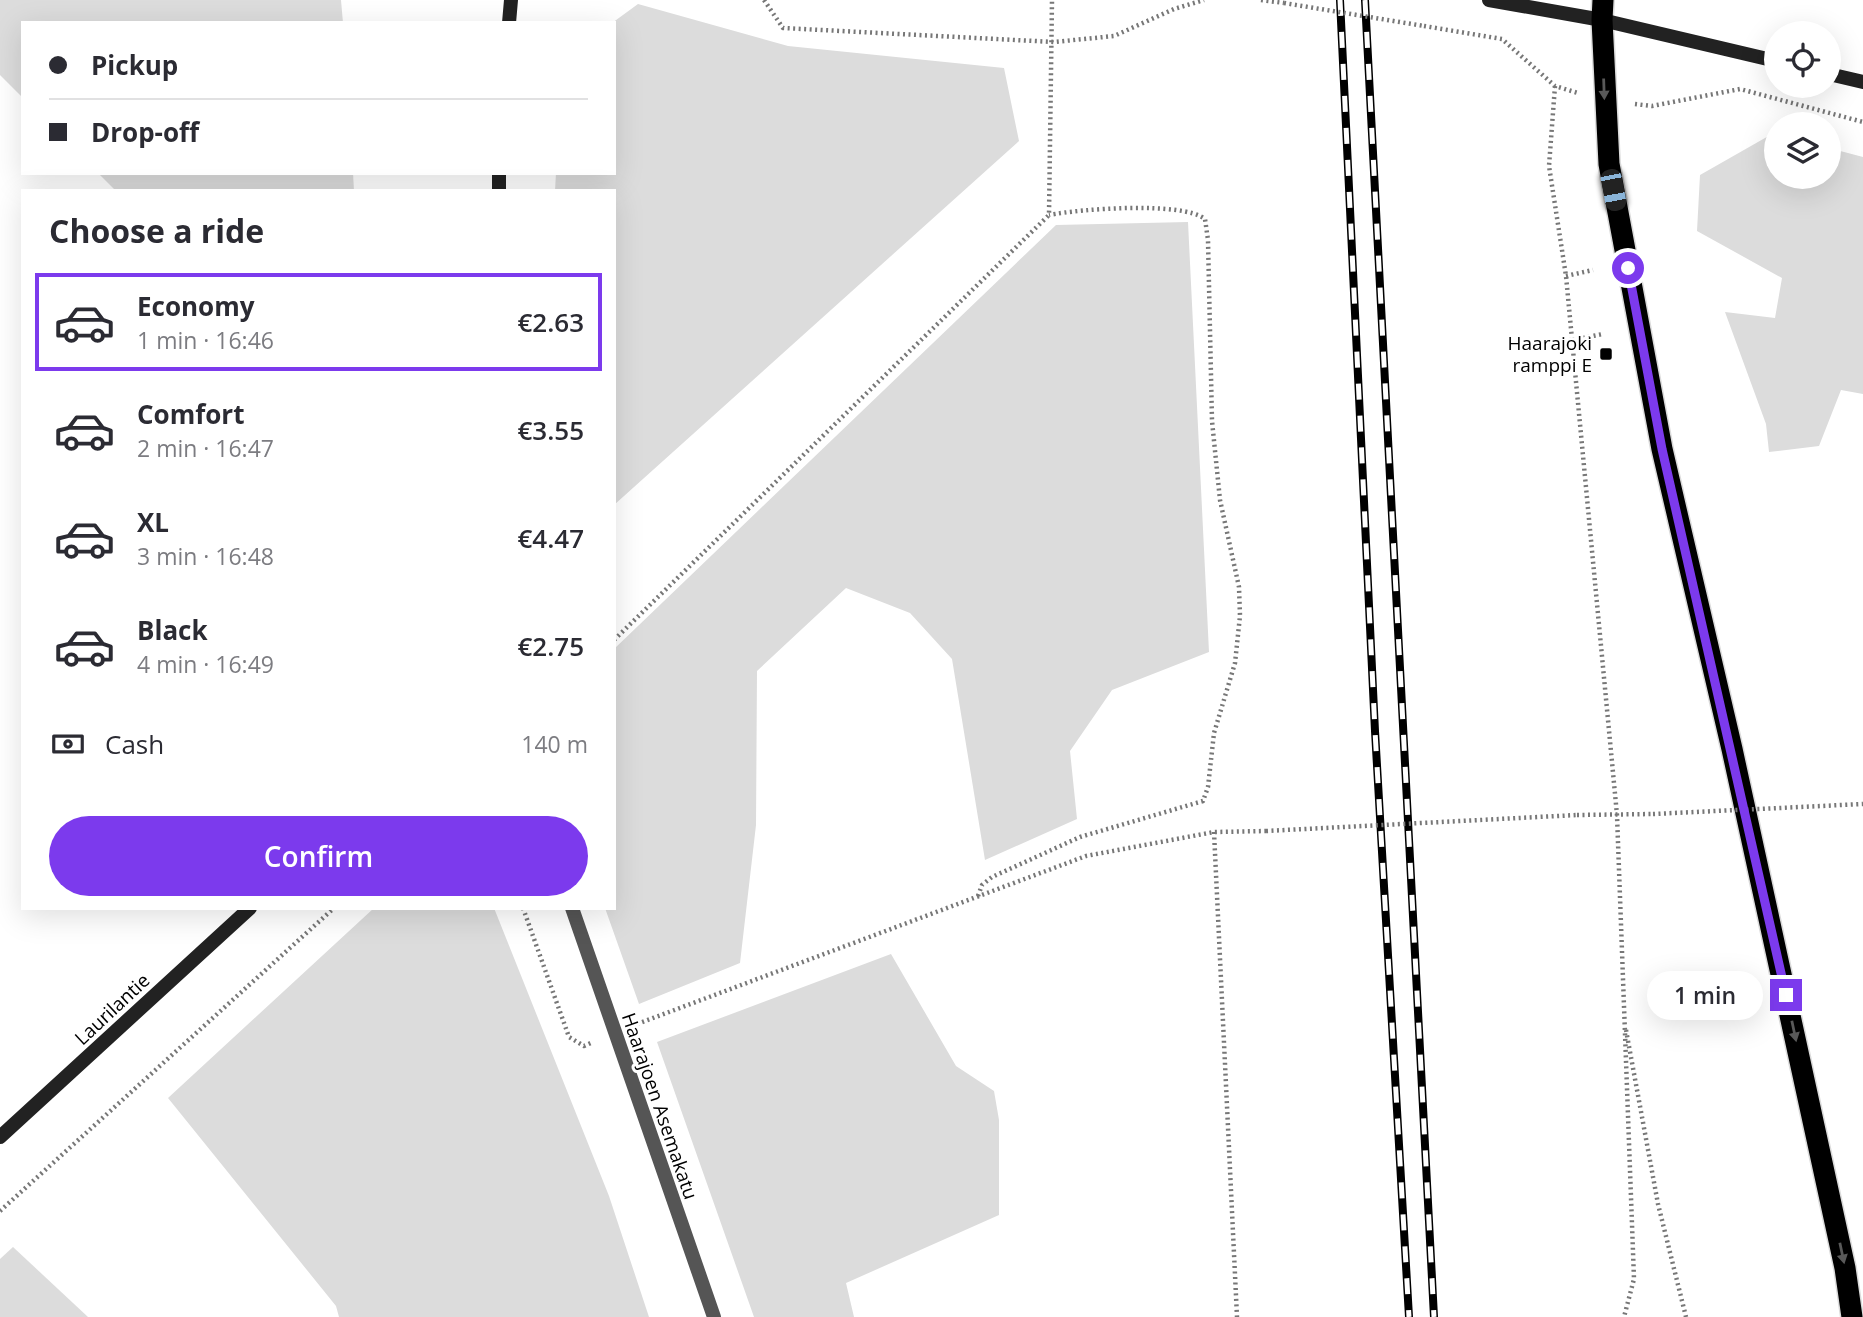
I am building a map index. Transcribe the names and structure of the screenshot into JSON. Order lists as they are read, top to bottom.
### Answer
{
  "streets": {
    "street": ["Laurilantie", "Haarajoen Asemakatu"]
  },
  "places": {
    "transit": ["Haarajoki ramppi E"]
  },
  "page": {
    "banner": ["Pickup", "Drop-off"],
    "heading": "Choose a ride",
    "list": [
      {
        "name": "Economy",
        "note": "1 min · 16:46",
        "value": "€2.63"
      },
      {
        "name": "Comfort",
        "note": "2 min · 16:47",
        "value": "€3.55"
      },
      {
        "name": "XL",
        "note": "3 min · 16:48",
        "value": "€4.47"
      },
      {
        "name": "Black",
        "note": "4 min · 16:49",
        "value": "€2.75"
      }
    ],
    "pay": ["Cash", "140 m"],
    "buttons": "Confirm",
    "bubble": "1 min"
  }
}
